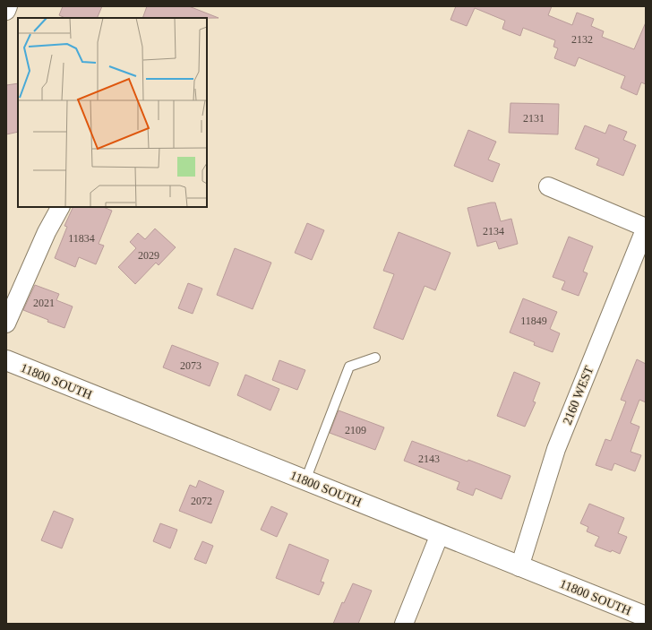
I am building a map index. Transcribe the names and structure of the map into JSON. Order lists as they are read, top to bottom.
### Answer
{
  "streets": {
    "main road": ["11800 SOUTH"],
    "street": ["2160 WEST"]
  },
  "crossings": [
    ["11800 SOUTH", "2160 WEST"]
  ],
  "house_numbers": [
    "2132",
    "2131",
    "2134",
    "11834",
    "2029",
    "2021",
    "11849",
    "2073",
    "2109",
    "2143",
    "2072"
  ]
}
